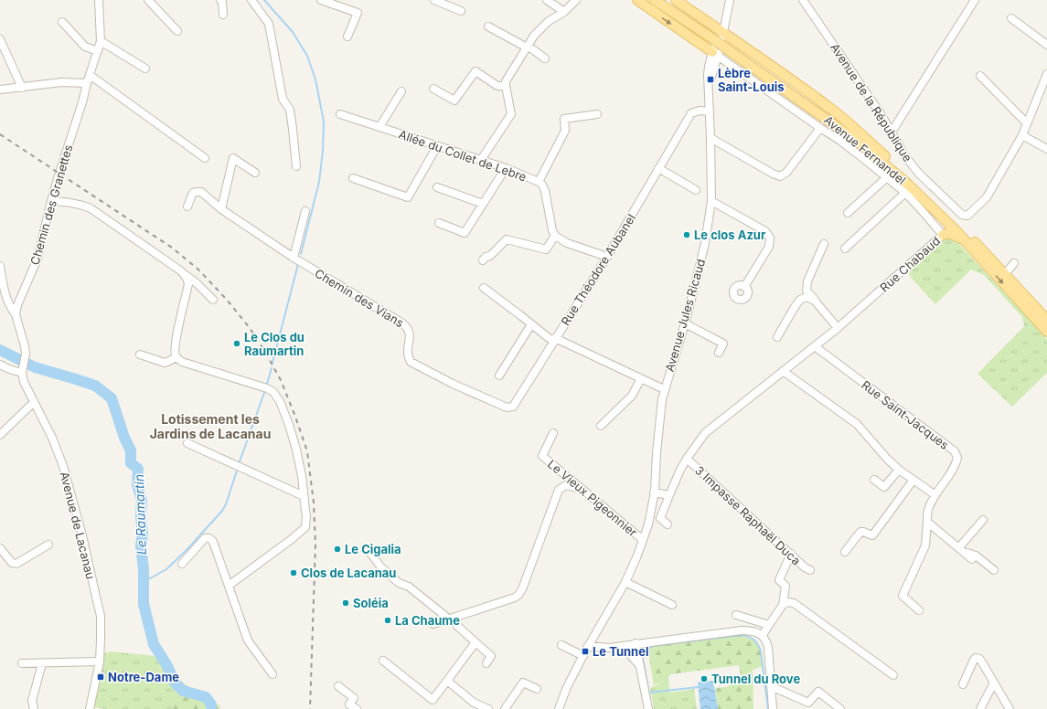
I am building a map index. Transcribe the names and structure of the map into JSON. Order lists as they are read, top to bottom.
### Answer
{
  "streets": {
    "main road": ["Avenue Fernandel"],
    "street": [
      "Avenue de la République",
      "Allée du Collet de Lebre",
      "Chemin des Granettes",
      "Rue Chabaud",
      "Rue Théodore Aubanel",
      "Chemin des Vians",
      "Avenue Jules Ricaud",
      "Rue Saint-Jacques",
      "Le Vieux Pigeonnier",
      "3 Impasse Raphaël Duca",
      "Avenue de Lacanau"
    ]
  },
  "crossings": [
    ["Avenue Fernandel", "Rue Chabaud"],
    ["Avenue Fernandel", "Avenue Jules Ricaud"],
    ["Rue Chabaud", "Avenue Jules Ricaud"],
    ["Rue Chabaud", "Rue Saint-Jacques"],
    ["Rue Chabaud", "3 Impasse Raphaël Duca"],
    ["Rue Théodore Aubanel", "Chemin des Vians"],
    ["Rue Théodore Aubanel", "Avenue Jules Ricaud"],
    ["Avenue Jules Ricaud", "Le Vieux Pigeonnier"]
  ],
  "districts": ["Lotissement les Jardins de Lacanau"],
  "water": ["Le Raumartin"],
  "places": {
    "transit": ["Lèbre Saint-Louis", "Le Tunnel", "Notre-Dame"],
    "other": [
      "Le clos Azur",
      "Le Clos du Raumartin",
      "Le Cigalia",
      "Clos de Lacanau",
      "Soléia",
      "La Chaume",
      "Tunnel du Rove"
    ]
  }
}
